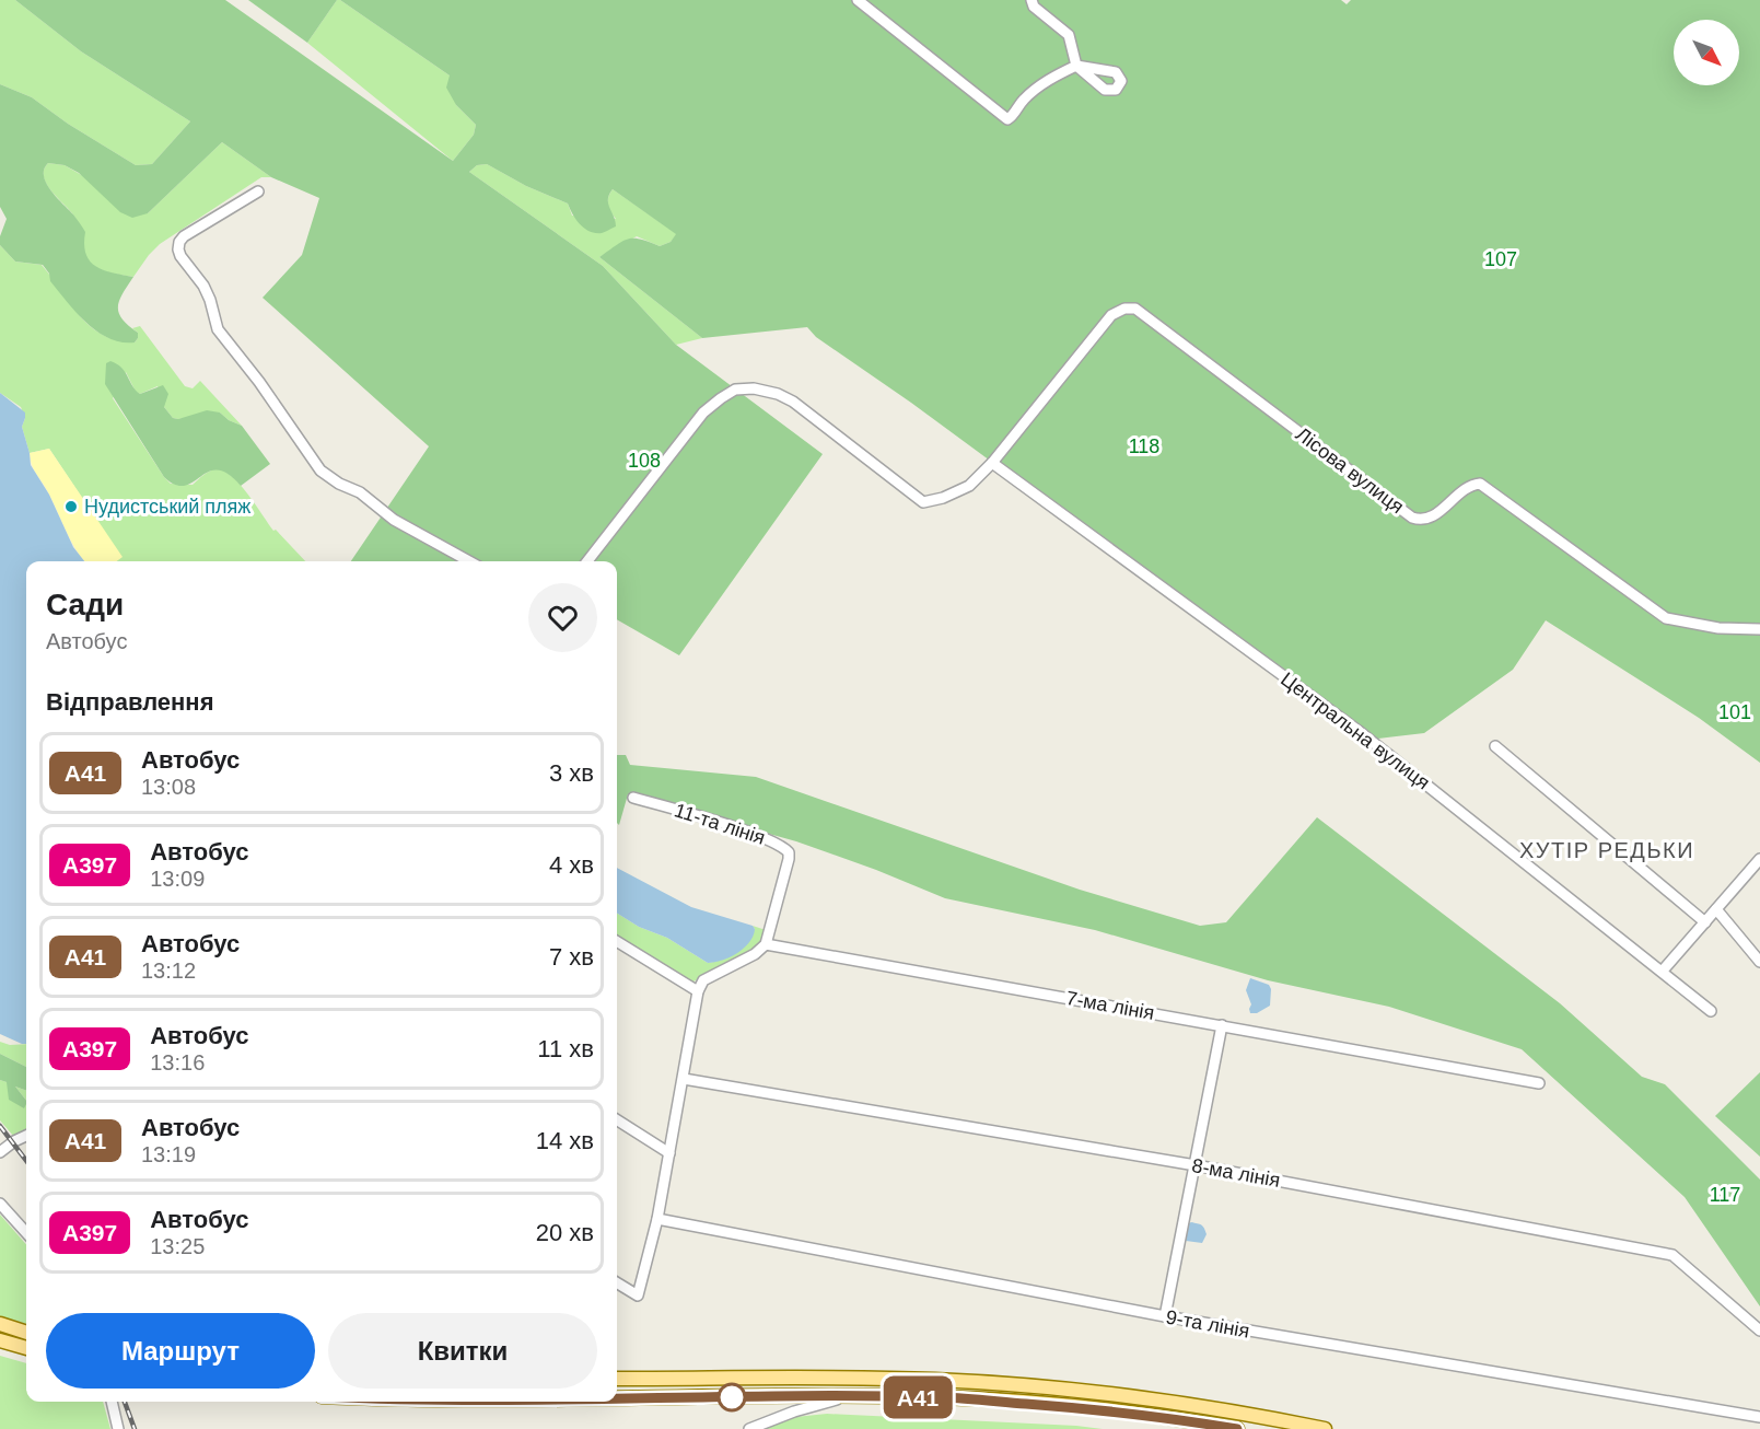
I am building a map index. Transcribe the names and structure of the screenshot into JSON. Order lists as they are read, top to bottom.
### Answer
{
  "streets": {
    "street": [
      "Лісова вулиця",
      "Центральна вулиця",
      "11-та лінія",
      "7-ма лінія",
      "8-ма лінія",
      "9-та лінія"
    ]
  },
  "crossings": [
    ["Лісова вулиця", "Центральна вулиця"],
    ["11-та лінія", "7-ма лінія"]
  ],
  "districts": ["ХУТІР РЕДЬКИ"],
  "parks": [
    "107",
    "118",
    "108",
    "101",
    "117"
  ],
  "places": ["Нудистський пляж"],
  "lines": ["bus line A41"],
  "north": "bottom right",
  "page": {
    "on_map": "A41",
    "heading": [
      ["Сади", "Автобус"],
      "Відправлення"
    ],
    "list": [
      {
        "mark": "A41",
        "name": "Автобус",
        "note": "13:08",
        "value": "3 хв"
      },
      {
        "mark": "А397",
        "name": "Автобус",
        "note": "13:09",
        "value": "4 хв"
      },
      {
        "mark": "A41",
        "name": "Автобус",
        "note": "13:12",
        "value": "7 хв"
      },
      {
        "mark": "А397",
        "name": "Автобус",
        "note": "13:16",
        "value": "11 хв"
      },
      {
        "mark": "A41",
        "name": "Автобус",
        "note": "13:19",
        "value": "14 хв"
      },
      {
        "mark": "А397",
        "name": "Автобус",
        "note": "13:25",
        "value": "20 хв"
      }
    ],
    "buttons": ["Маршрут", "Квитки"]
  }
}
